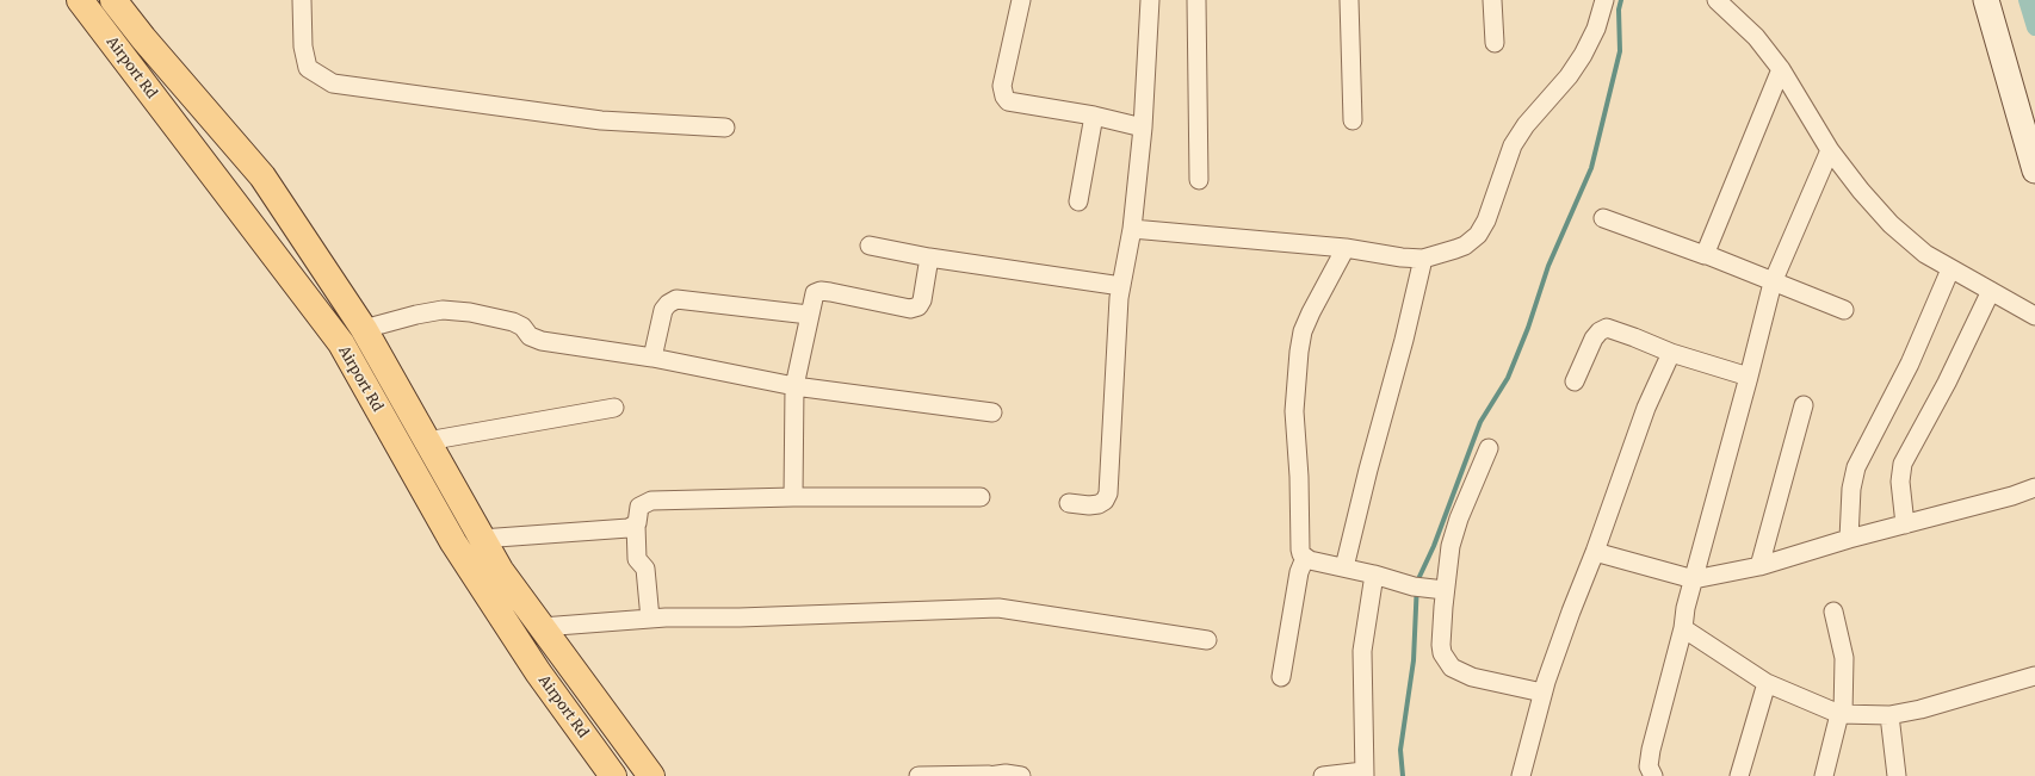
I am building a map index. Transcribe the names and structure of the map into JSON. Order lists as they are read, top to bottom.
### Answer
{
  "streets": {
    "main road": ["Airport Rd"]
  }
}
